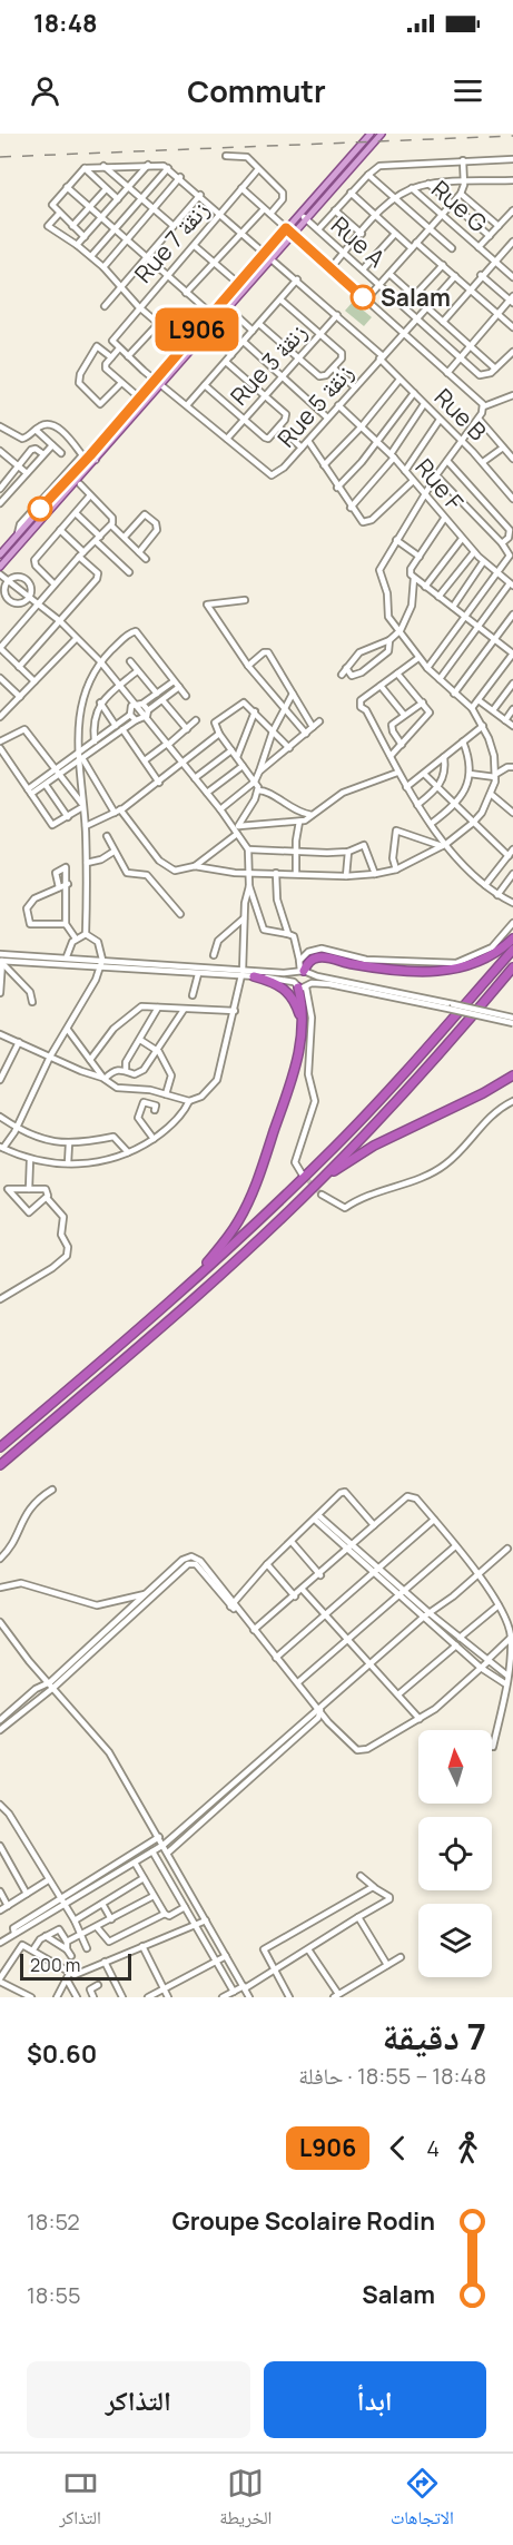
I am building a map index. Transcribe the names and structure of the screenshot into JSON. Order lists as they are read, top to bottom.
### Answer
{
  "streets": {
    "street": [
      "Rue G",
      "Rue 7 زنقة",
      "Rue A",
      "Rue 3 زنقة",
      "Rue 5 زنقة",
      "Rue B",
      "Rue F"
    ]
  },
  "crossings": [
    ["Rue A", "Rue 5 زنقة"],
    ["Rue 3 زنقة", "Rue 5 زنقة"],
    ["Rue 5 زنقة", "Rue B"],
    ["Rue 5 زنقة", "Rue F"]
  ],
  "places": ["Salam"],
  "lines": ["bus line L906"],
  "scale_bar": "200 m",
  "north": "top",
  "page": {
    "status": "18:48",
    "header": "Commutr",
    "on_map": "L906",
    "scale": "200 m",
    "heading": ["7 دقيقة", "18:48 – 18:55 · حافلة", "$0.60"],
    "legs": ["4", "L906"],
    "list": [
      {
        "name": "Groupe Scolaire Rodin",
        "value": "18:52"
      },
      {
        "name": "Salam",
        "value": "18:55"
      }
    ],
    "buttons": ["ابدأ", "التذاكر"],
    "tabs": ["الاتجاهات", "الخريطة", "التذاكر"]
  }
}
